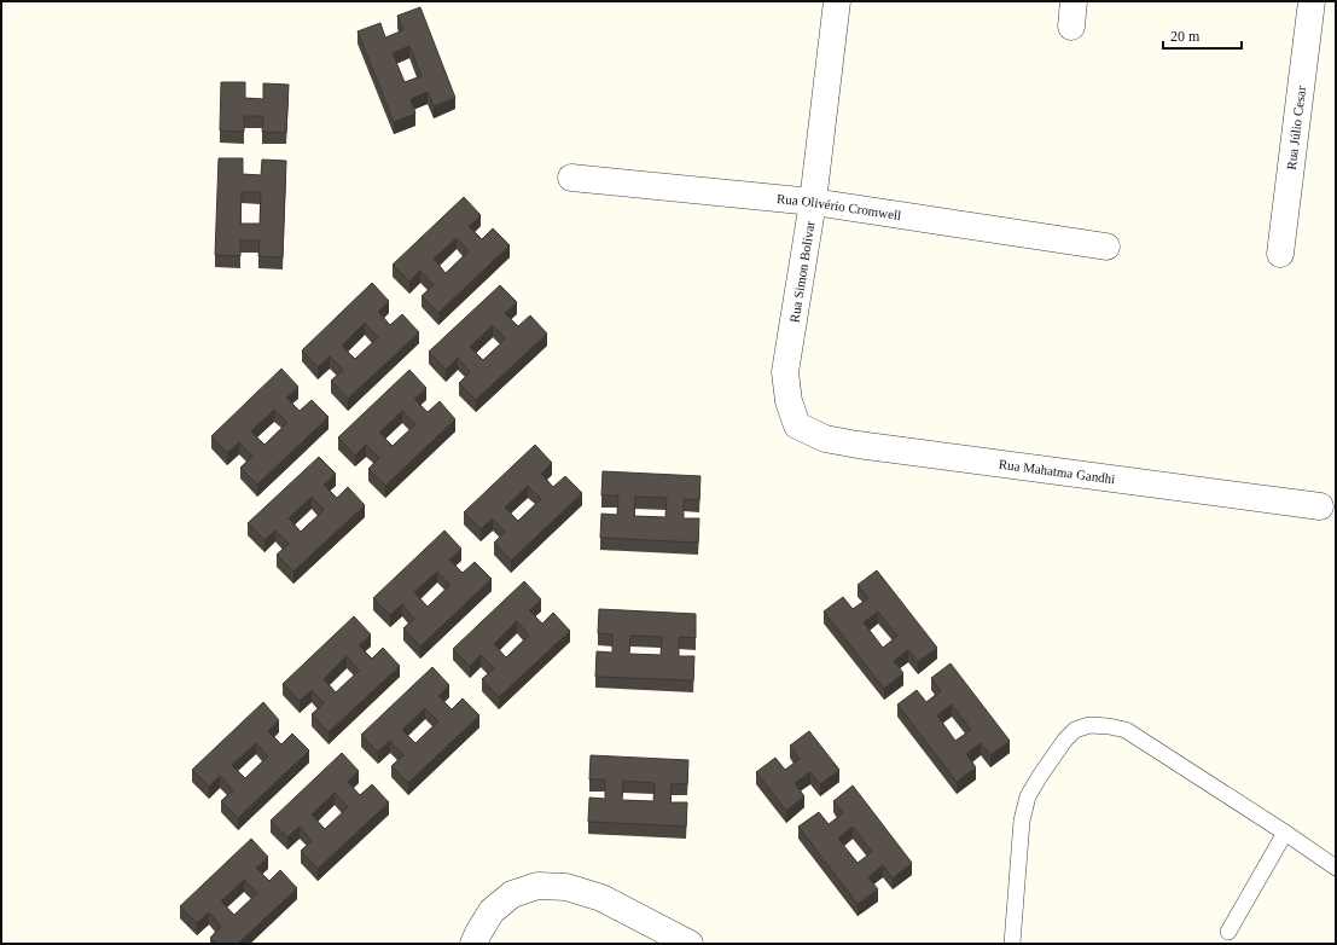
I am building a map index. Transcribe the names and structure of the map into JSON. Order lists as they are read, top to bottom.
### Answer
{
  "streets": {
    "street": [
      "Rua Júlio Cesar",
      "Rua Olivério Cromwell",
      "Rua Simon Bolívar",
      "Rua Mahatma Gandhi"
    ]
  },
  "crossings": [
    ["Rua Olivério Cromwell", "Rua Simon Bolívar"],
    ["Rua Simon Bolívar", "Rua Mahatma Gandhi"]
  ],
  "scale_bar": "20 m"
}
